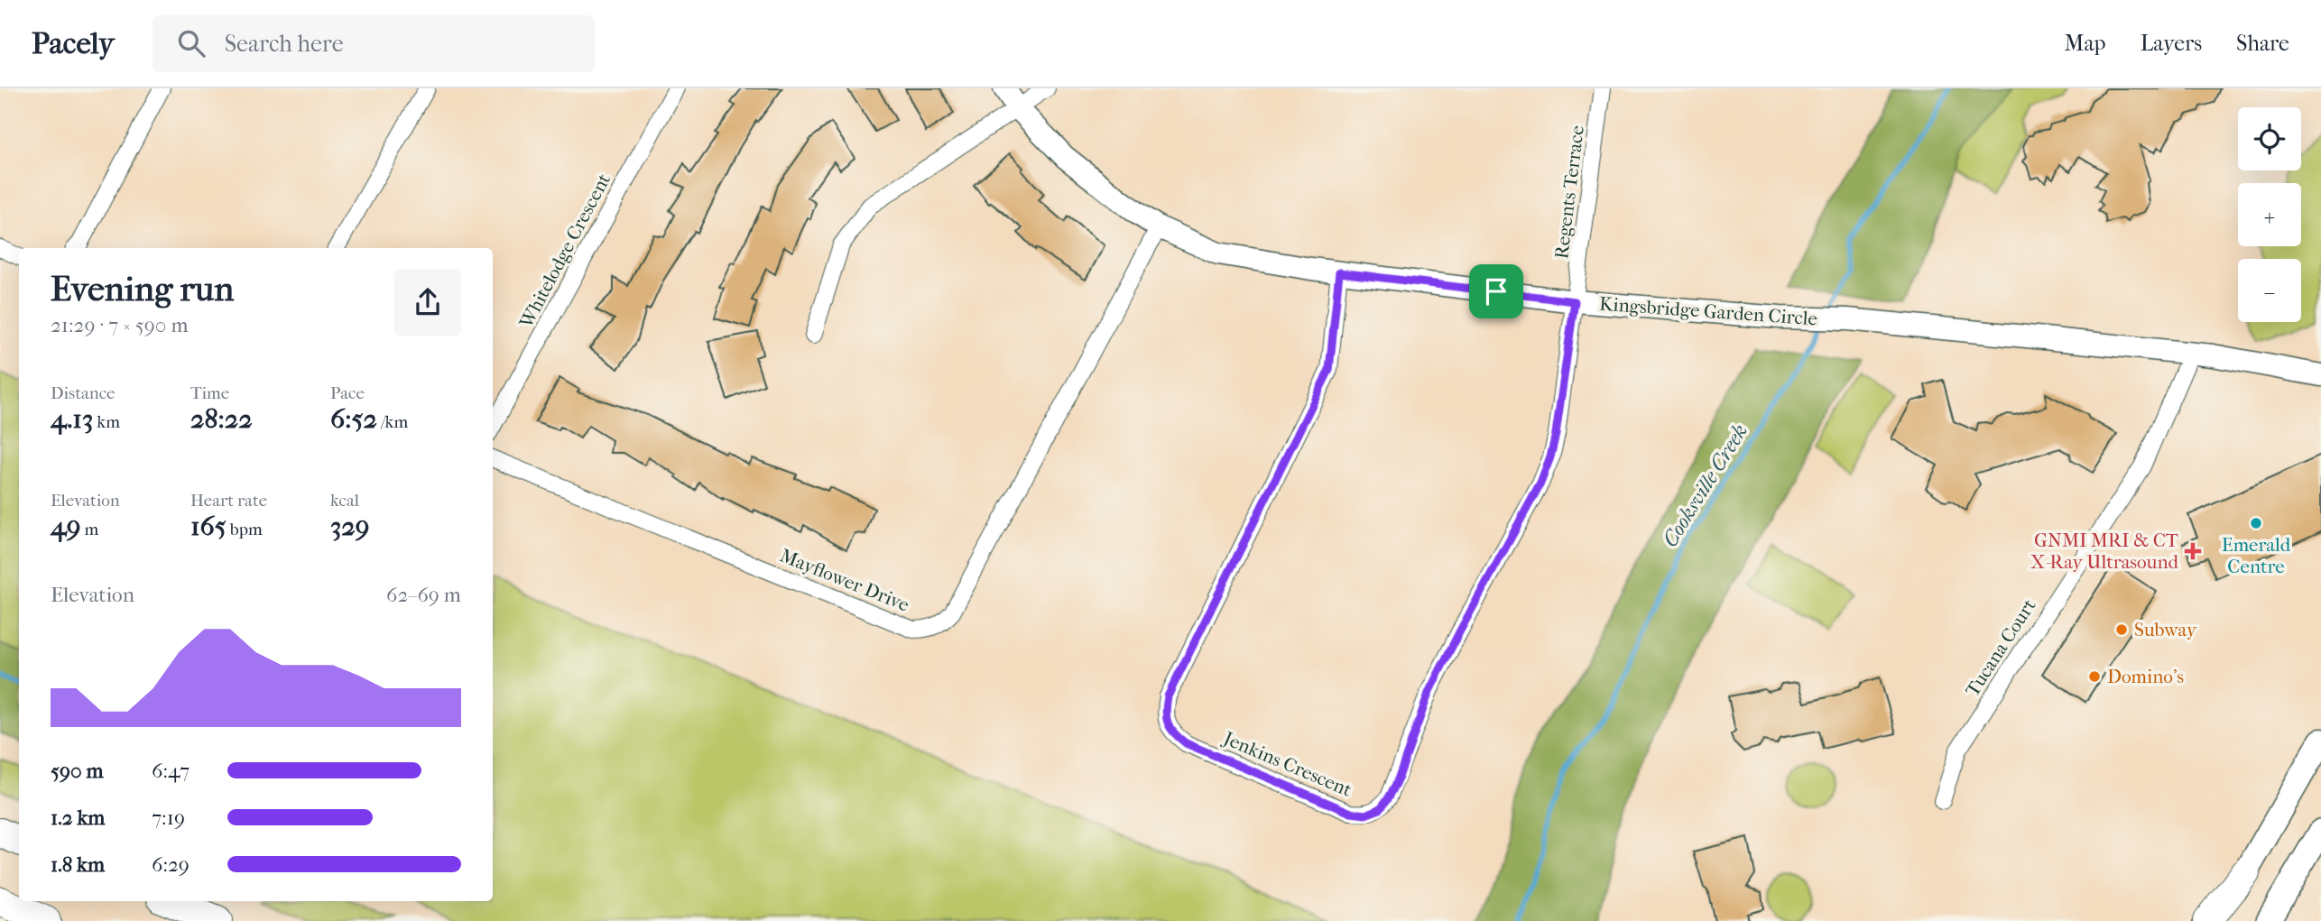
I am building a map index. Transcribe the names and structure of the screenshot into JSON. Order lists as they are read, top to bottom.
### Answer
{
  "streets": {
    "street": [
      "Regents Terrace",
      "Whitelodge Crescent",
      "Kingsbridge Garden Circle",
      "Mayflower Drive",
      "Tucana Court",
      "Jenkins Crescent"
    ]
  },
  "crossings": [
    ["Regents Terrace", "Kingsbridge Garden Circle"],
    ["Regents Terrace", "Jenkins Crescent"],
    ["Kingsbridge Garden Circle", "Mayflower Drive"],
    ["Kingsbridge Garden Circle", "Tucana Court"],
    ["Kingsbridge Garden Circle", "Jenkins Crescent"]
  ],
  "water": ["Cooksville Creek"],
  "places": {
    "other": ["Emerald Centre", "Subway", "Domino's"],
    "health": ["GNMI MRI & CT X-Ray Ultrasound"]
  },
  "page": {
    "header": "Pacely",
    "search": "Search here",
    "nav": ["Map", "Layers", "Share"],
    "map_buttons": ["+", "−"],
    "heading": ["Evening run", "21:29 · 7 × 590 m"],
    "stats": [
      ["Distance", "4.13 km"],
      ["Time", "28:22"],
      ["Pace", "6:52 /km"],
      ["Elevation", "49 m"],
      ["Heart rate", "165 bpm"],
      ["kcal", "329"]
    ],
    "chart": ["Elevation", "62–69 m"],
    "list": [
      {
        "name": "590 m",
        "note": "6:47"
      },
      {
        "name": "1.2 km",
        "note": "7:19"
      },
      {
        "name": "1.8 km",
        "note": "6:29"
      }
    ]
  }
}
